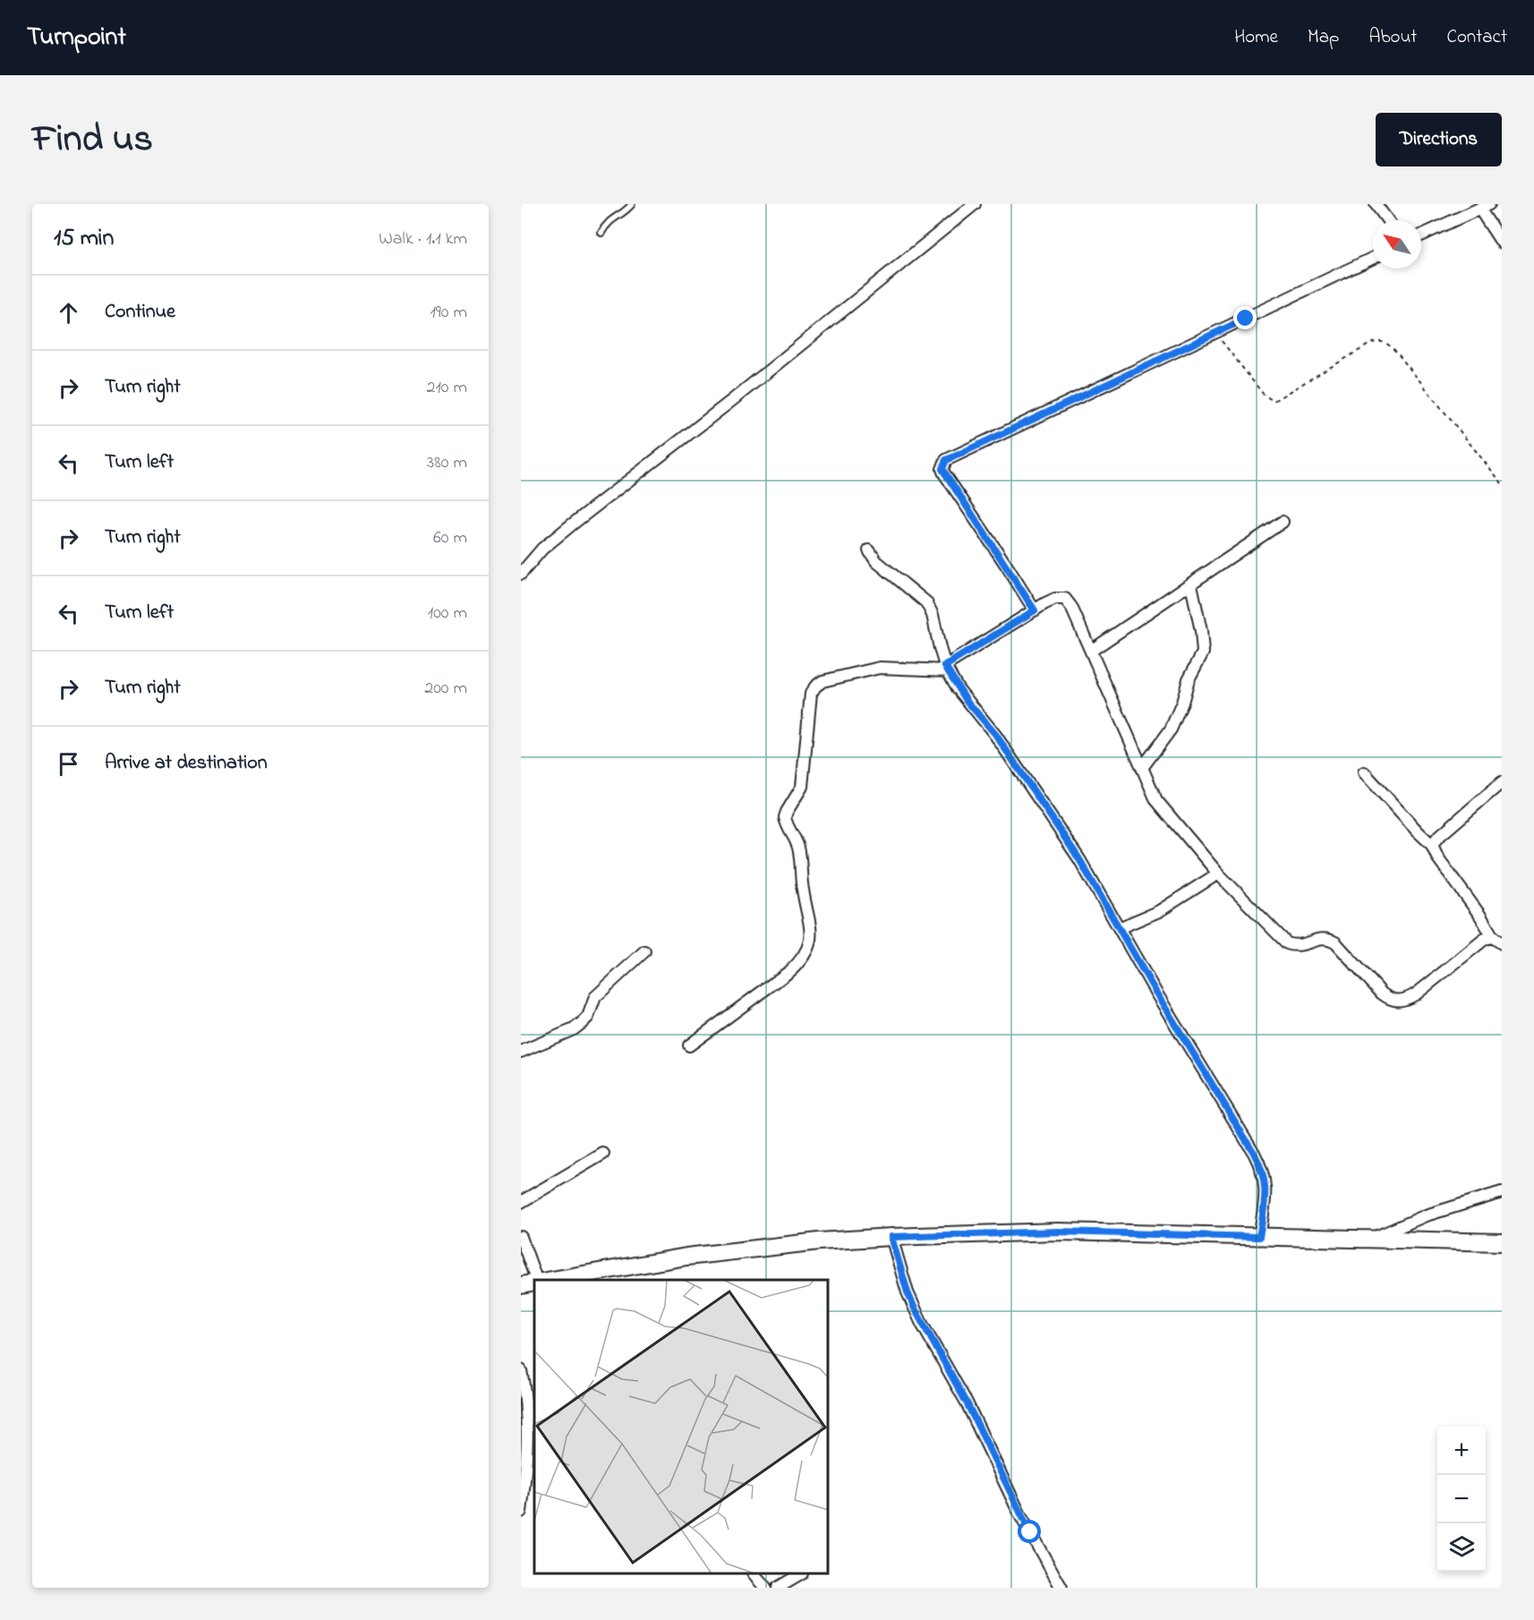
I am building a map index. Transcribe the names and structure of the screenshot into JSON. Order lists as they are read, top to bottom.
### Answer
{
  "north": "top left",
  "page": {
    "header": "Turnpoint",
    "nav": [
      "Home",
      "Map",
      "About",
      "Contact"
    ],
    "title": "Find us",
    "buttons": "Directions",
    "heading": ["15 min", "Walk · 1.1 km"],
    "list": [
      ["Continue", "190 m"],
      ["Turn right", "210 m"],
      ["Turn left", "380 m"],
      ["Turn right", "60 m"],
      ["Turn left", "100 m"],
      ["Turn right", "200 m"],
      "Arrive at destination"
    ],
    "map_buttons": ["+", "−"]
  }
}
